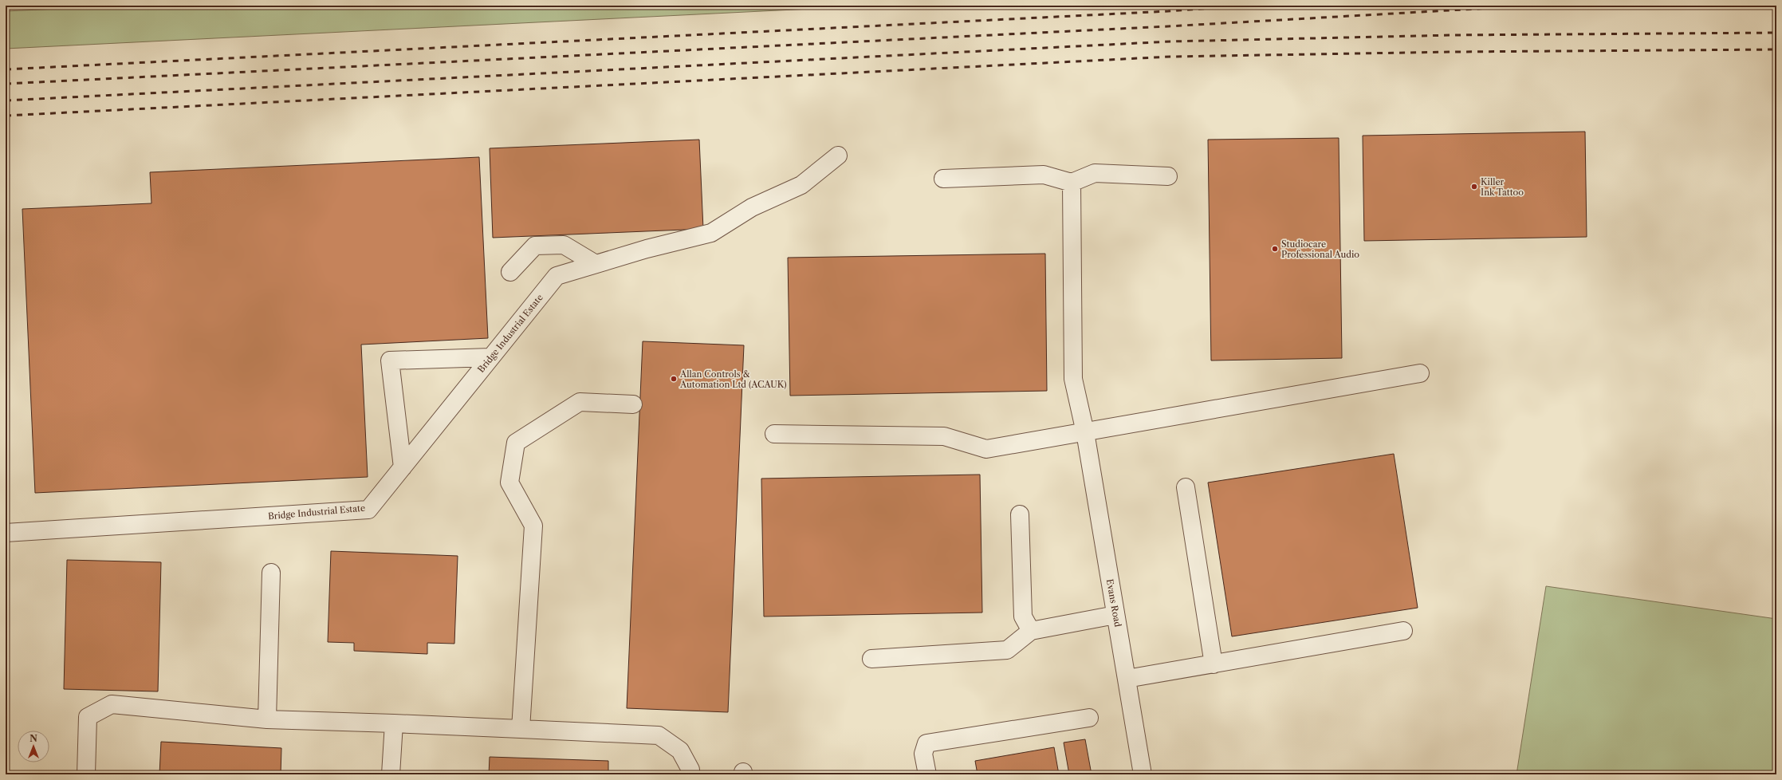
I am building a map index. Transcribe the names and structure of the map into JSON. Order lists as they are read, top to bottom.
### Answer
{
  "streets": {
    "street": ["Bridge Industrial Estate", "Evans Road"]
  },
  "places": ["Killer Ink Tattoo", "Studiocare Professional Audio", "Allan Controls & Automation Ltd (ACAUK)"],
  "north": "top"
}
